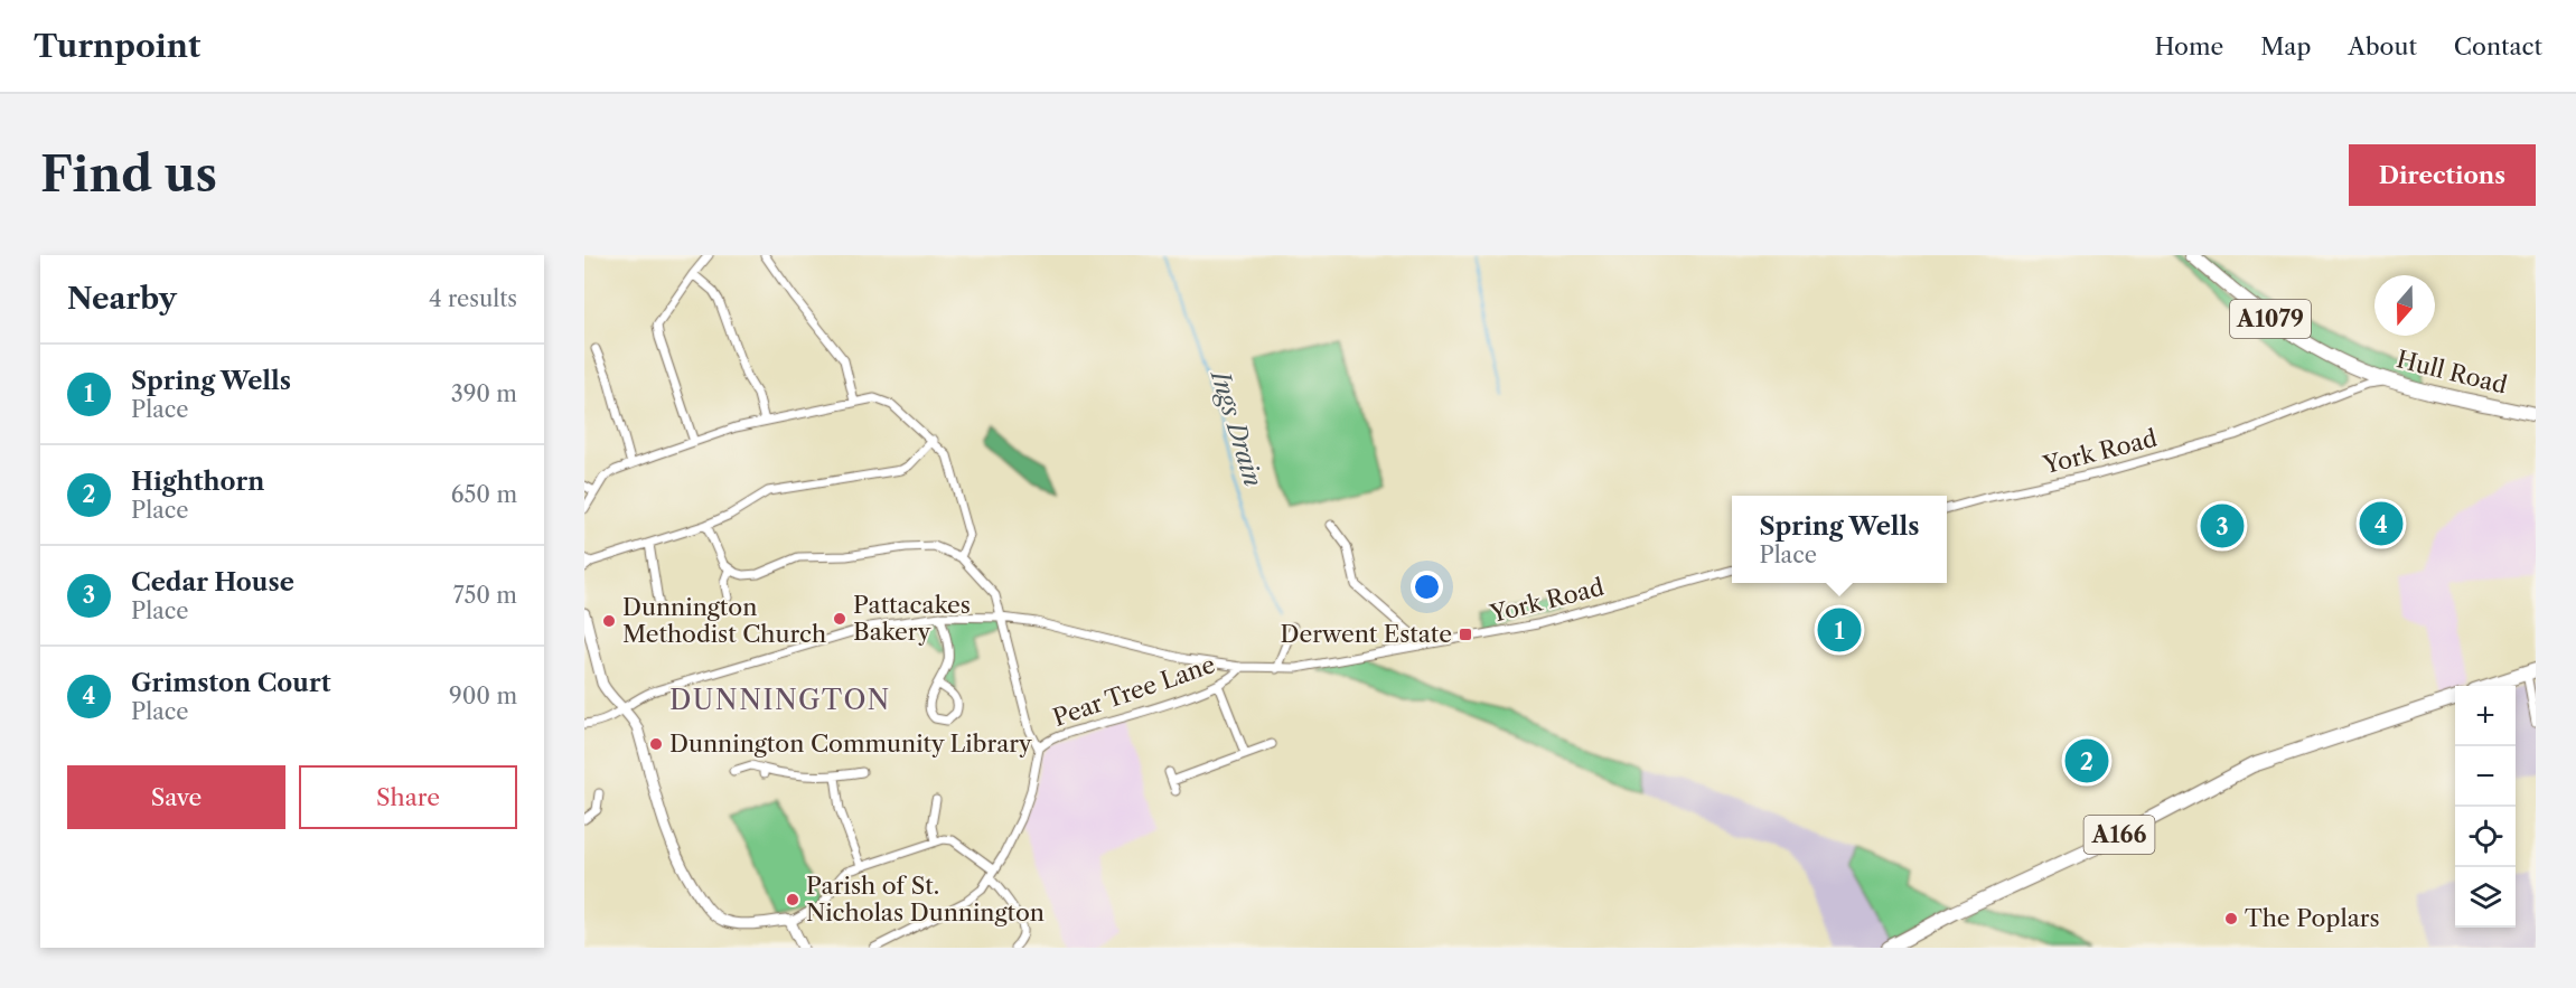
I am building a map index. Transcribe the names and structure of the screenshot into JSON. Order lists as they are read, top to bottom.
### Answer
{
  "streets": {
    "highway": ["A1079", "Hull Road", "A166"],
    "street": ["York Road", "Pear Tree Lane"]
  },
  "crossings": [
    ["Hull Road", "York Road"]
  ],
  "districts": ["DUNNINGTON"],
  "water": ["Ings Drain"],
  "places": {
    "other": [
      "Pattacakes Bakery",
      "Dunnington Methodist Church",
      "Dunnington Community Library",
      "Parish of St. Nicholas Dunnington",
      "The Poplars"
    ],
    "transit": ["Derwent Estate"]
  },
  "north": "bottom",
  "page": {
    "header": "Turnpoint",
    "nav": [
      "Home",
      "Map",
      "About",
      "Contact"
    ],
    "buttons": [
      "Directions",
      ["Save", "Share"]
    ],
    "title": "Find us",
    "heading": ["Nearby", "4 results"],
    "list": [
      {
        "mark": "1",
        "name": "Spring Wells",
        "note": "Place",
        "value": "390 m"
      },
      {
        "mark": "2",
        "name": "Highthorn",
        "note": "Place",
        "value": "650 m"
      },
      {
        "mark": "3",
        "name": "Cedar House",
        "note": "Place",
        "value": "750 m"
      },
      {
        "mark": "4",
        "name": "Grimston Court",
        "note": "Place",
        "value": "900 m"
      }
    ],
    "popup": ["Spring Wells", "Place"],
    "pins": [
      "4",
      "3",
      "1",
      "2"
    ],
    "map_buttons": ["+", "−"]
  }
}
